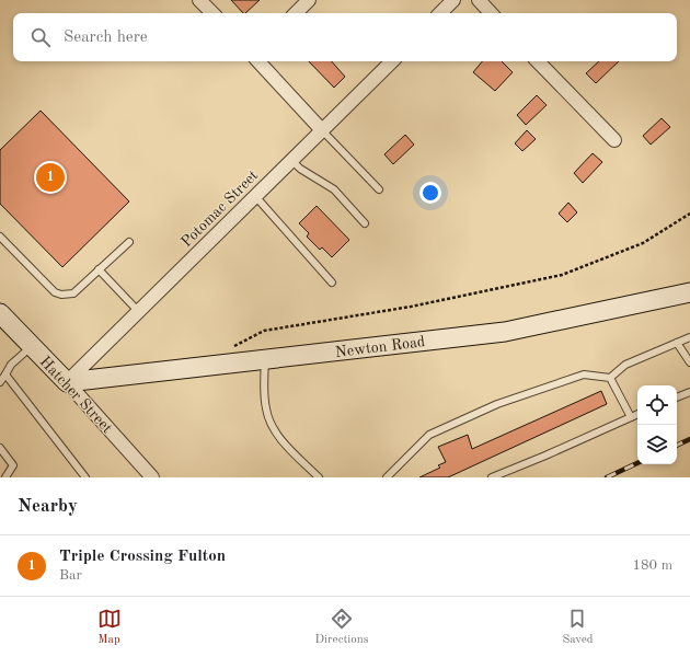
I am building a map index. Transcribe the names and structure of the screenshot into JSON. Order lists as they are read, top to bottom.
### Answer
{
  "streets": {
    "street": ["Potomac Street", "Newton Road", "Hatcher Street"]
  },
  "crossings": [
    ["Potomac Street", "Newton Road"],
    ["Potomac Street", "Hatcher Street"],
    ["Newton Road", "Hatcher Street"]
  ],
  "page": {
    "search": "Search here",
    "pins": "1",
    "heading": "Nearby",
    "list": [
      {
        "mark": "1",
        "name": "Triple Crossing Fulton",
        "note": "Bar",
        "value": "180 m"
      }
    ],
    "nav": ["Map", "Directions", "Saved"]
  }
}
